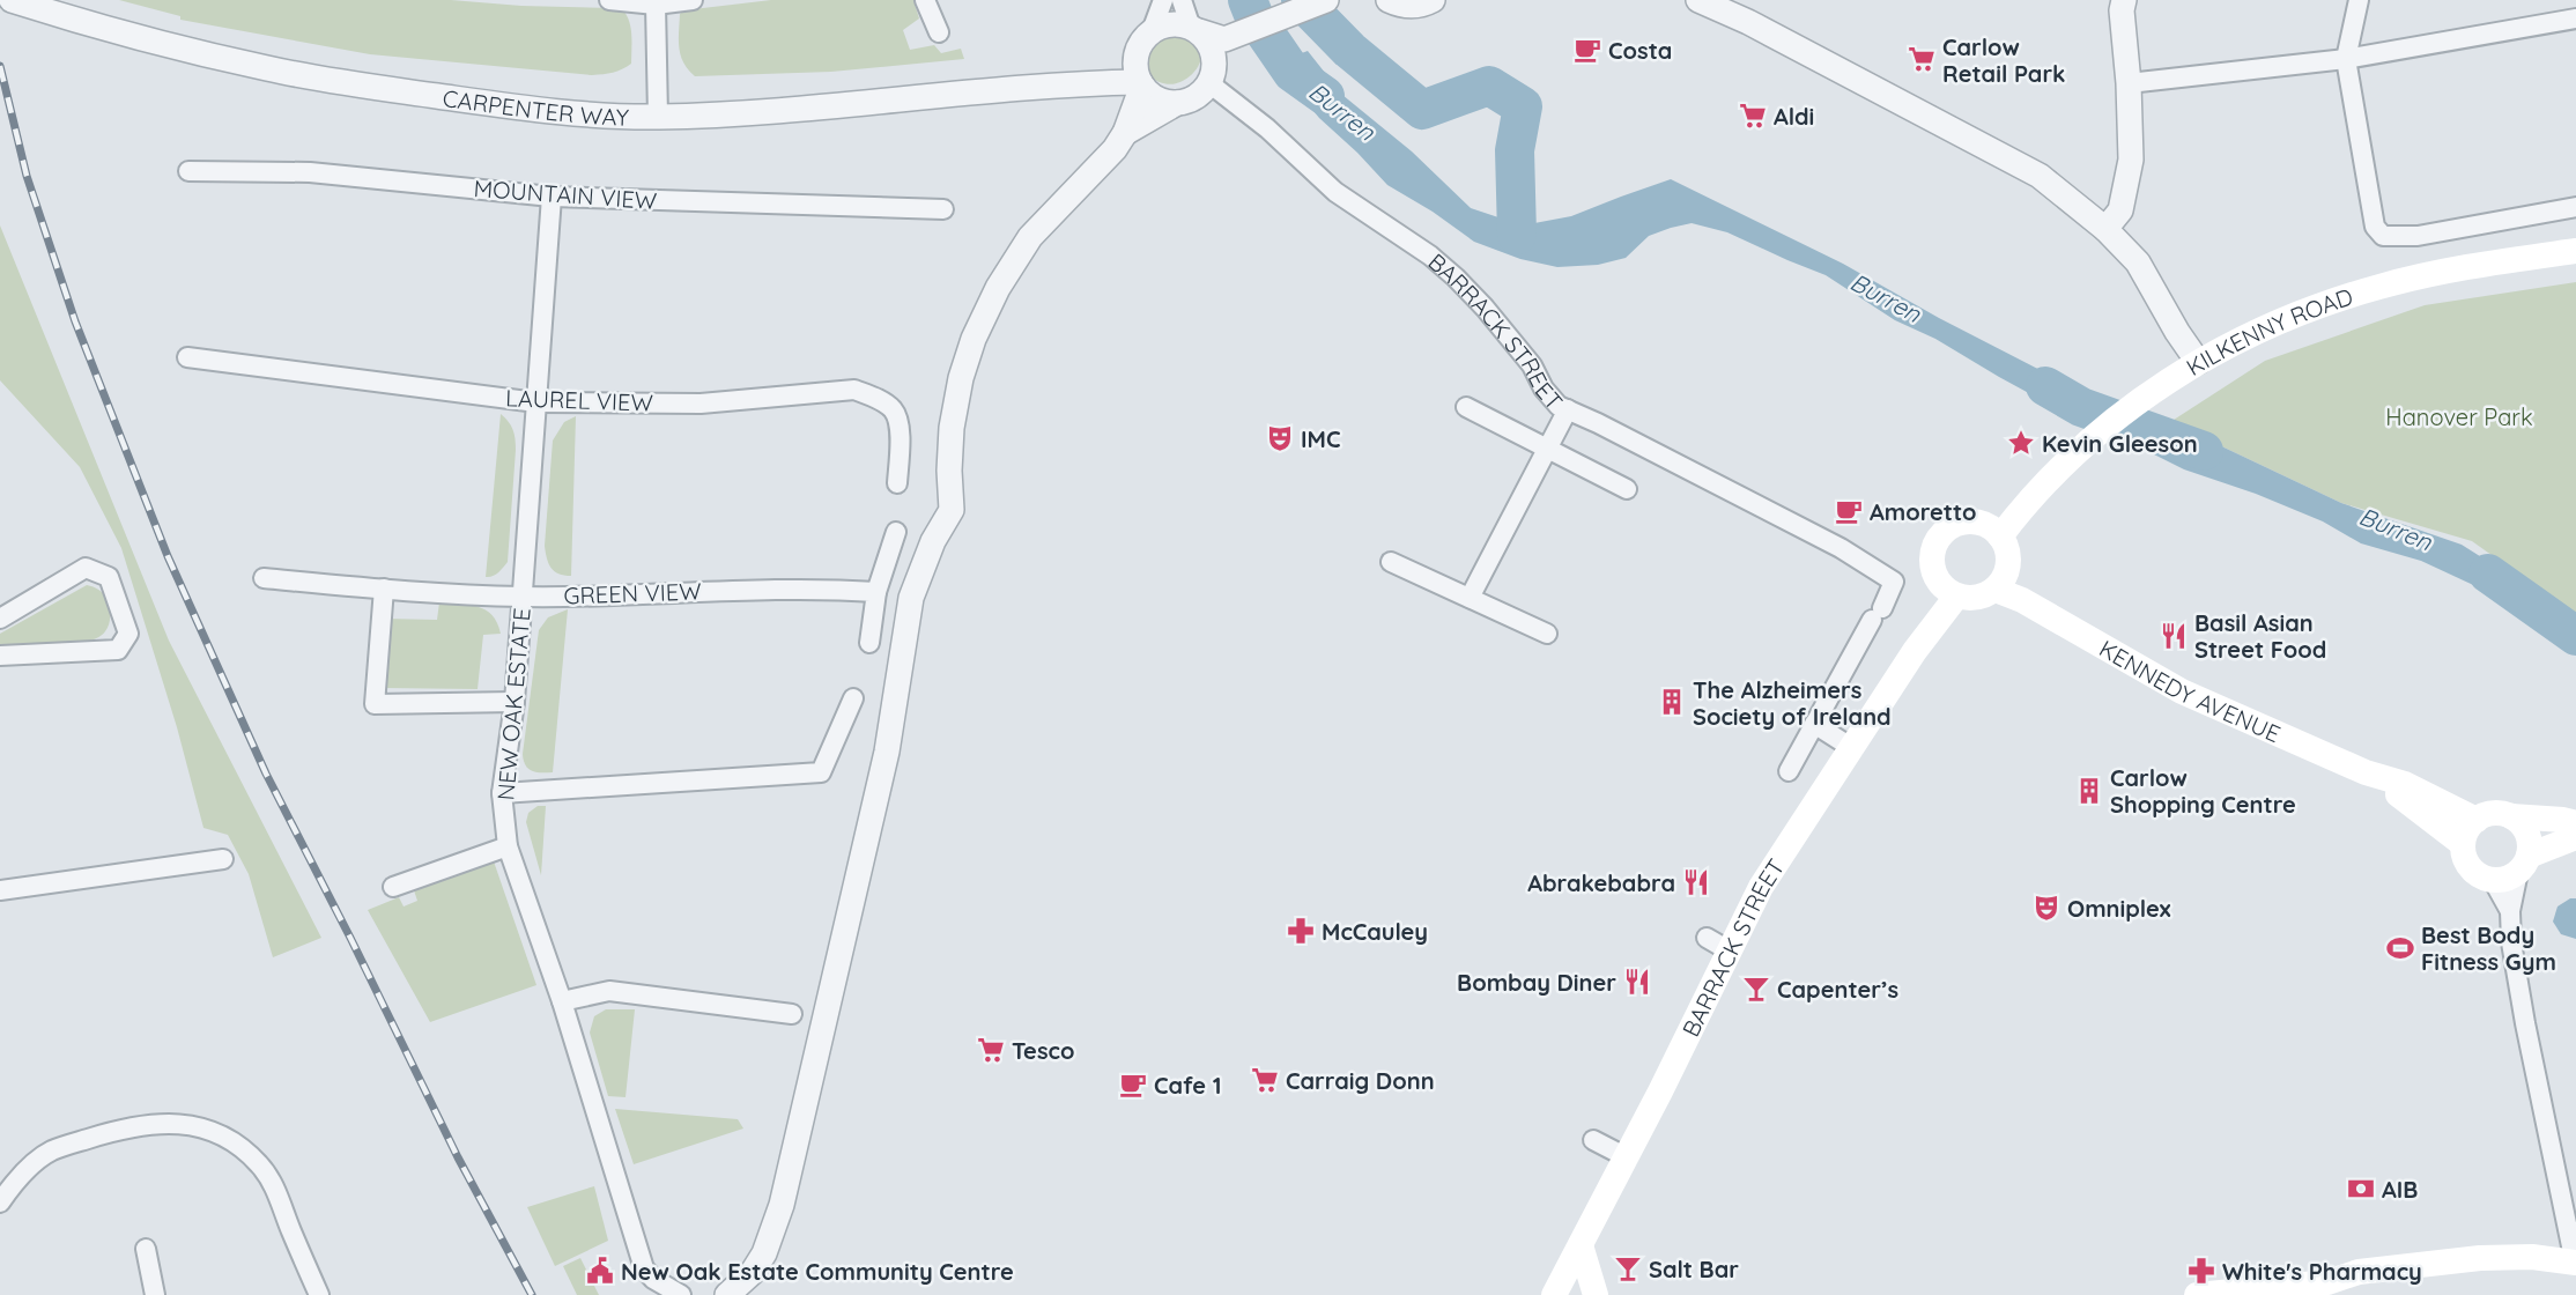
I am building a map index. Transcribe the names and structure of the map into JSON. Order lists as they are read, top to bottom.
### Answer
{
  "streets": {
    "main road": ["BARRACK STREET", "KILKENNY ROAD", "KENNEDY AVENUE"],
    "street": [
      "CARPENTER WAY",
      "MOUNTAIN VIEW",
      "LAUREL VIEW",
      "GREEN VIEW",
      "NEW OAK ESTATE"
    ]
  },
  "crossings": [
    ["CARPENTER WAY", "BARRACK STREET"],
    ["MOUNTAIN VIEW", "NEW OAK ESTATE"],
    ["BARRACK STREET", "KILKENNY ROAD"],
    ["BARRACK STREET", "KENNEDY AVENUE"],
    ["KILKENNY ROAD", "KENNEDY AVENUE"],
    ["LAUREL VIEW", "NEW OAK ESTATE"],
    ["GREEN VIEW", "NEW OAK ESTATE"]
  ],
  "water": ["Burren"],
  "parks": ["Hanover Park"],
  "places": {
    "cafe": ["Costa", "Amoretto", "Cafe 1"],
    "supermarket": [
      "Carlow Retail Park",
      "Aldi",
      "Tesco",
      "Carraig Donn"
    ],
    "theatre": ["IMC", "Omniplex"],
    "place": ["Kevin Gleeson"],
    "restaurant": ["Basil Asian Street Food", "Abrakebabra", "Bombay Diner"],
    "building": ["The Alzheimers Society of Ireland", "Carlow Shopping Centre"],
    "pharmacy": ["McCauley", "White's Pharmacy"],
    "sports": ["Best Body Fitness Gym"],
    "bar": ["Capenter’s", "Salt Bar"],
    "bank": ["AIB"],
    "public building": ["New Oak Estate Community Centre"]
  }
}
